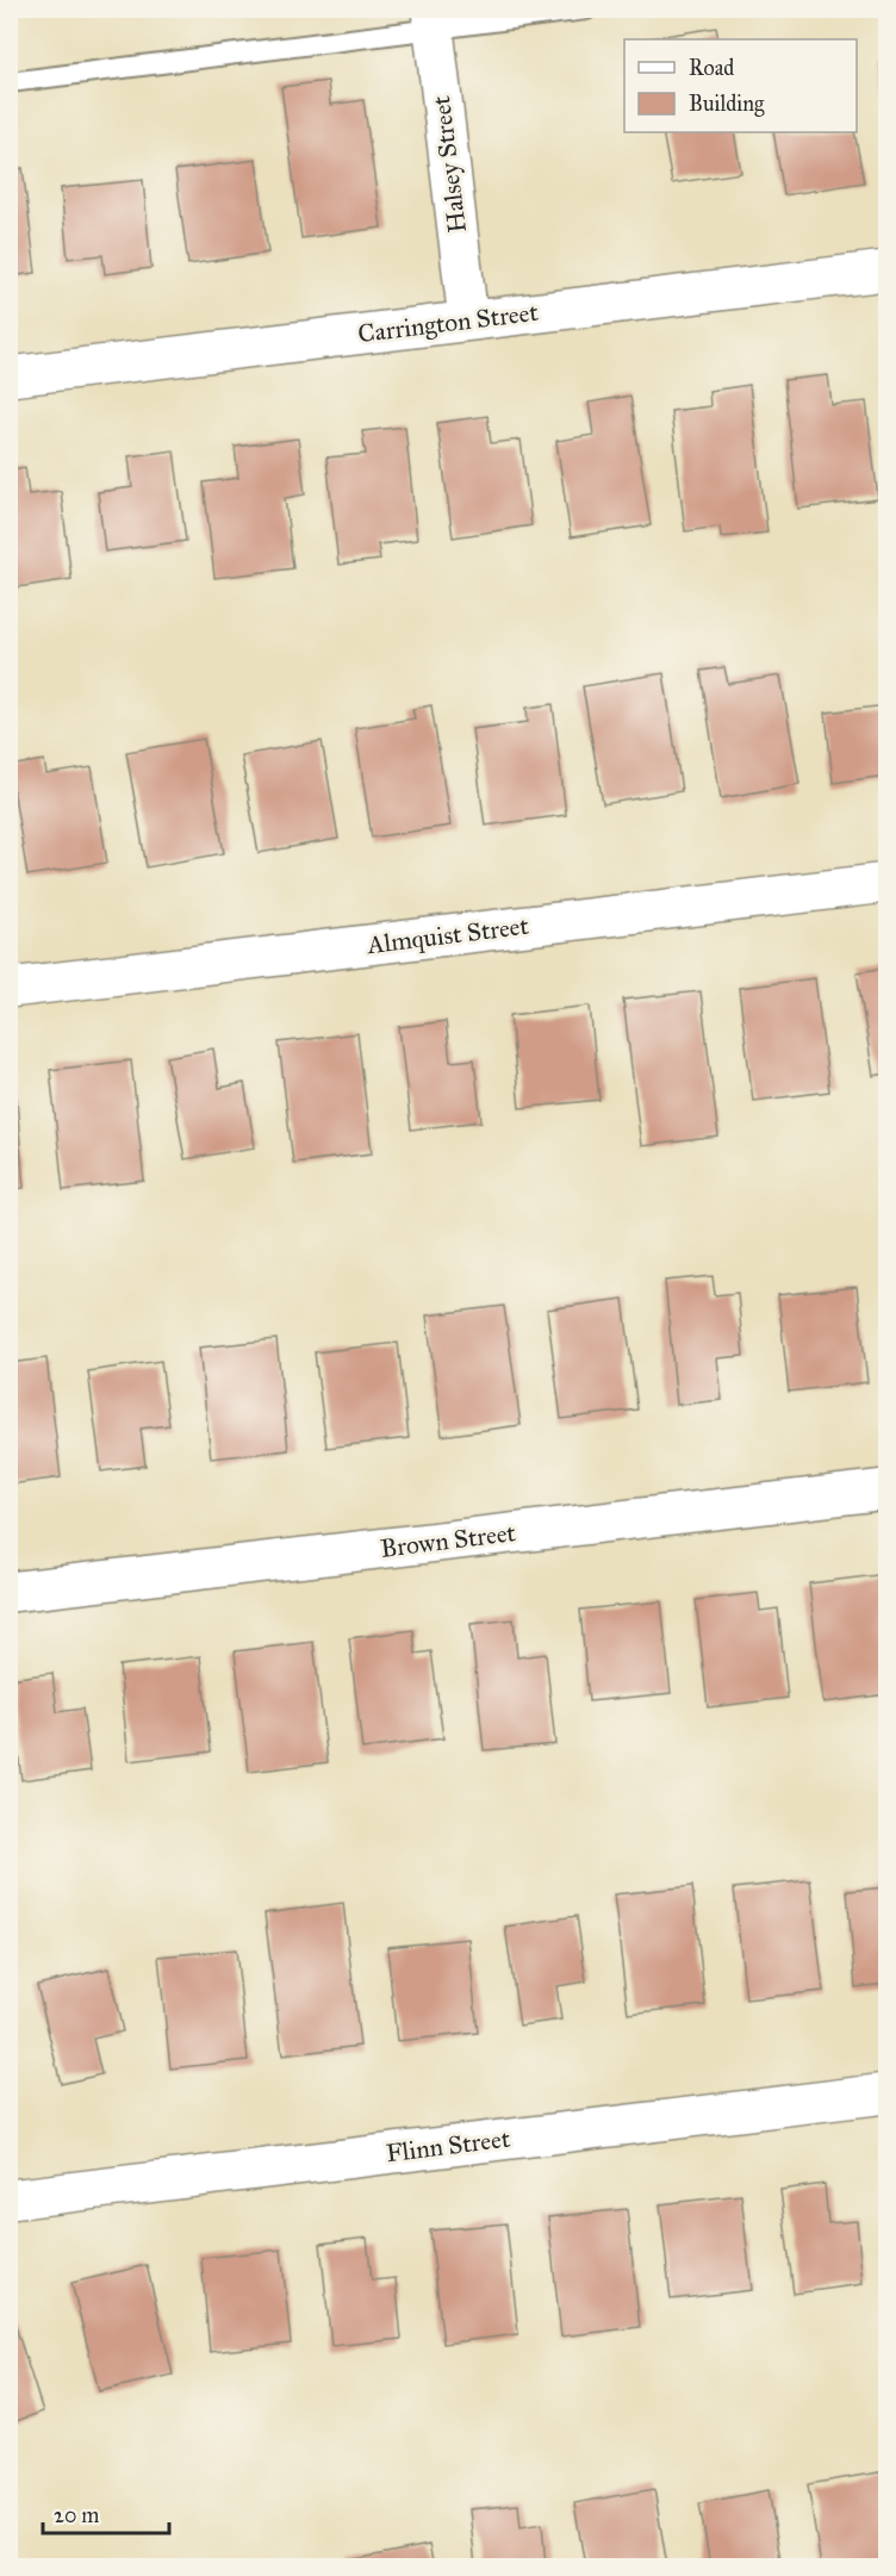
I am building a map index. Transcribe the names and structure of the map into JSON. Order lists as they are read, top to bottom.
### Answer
{
  "streets": {
    "street": [
      "Halsey Street",
      "Carrington Street",
      "Almquist Street",
      "Brown Street",
      "Flinn Street"
    ]
  },
  "crossings": [
    ["Halsey Street", "Carrington Street"]
  ],
  "legend": ["Road", "Building"],
  "scale_bar": "20 m"
}
